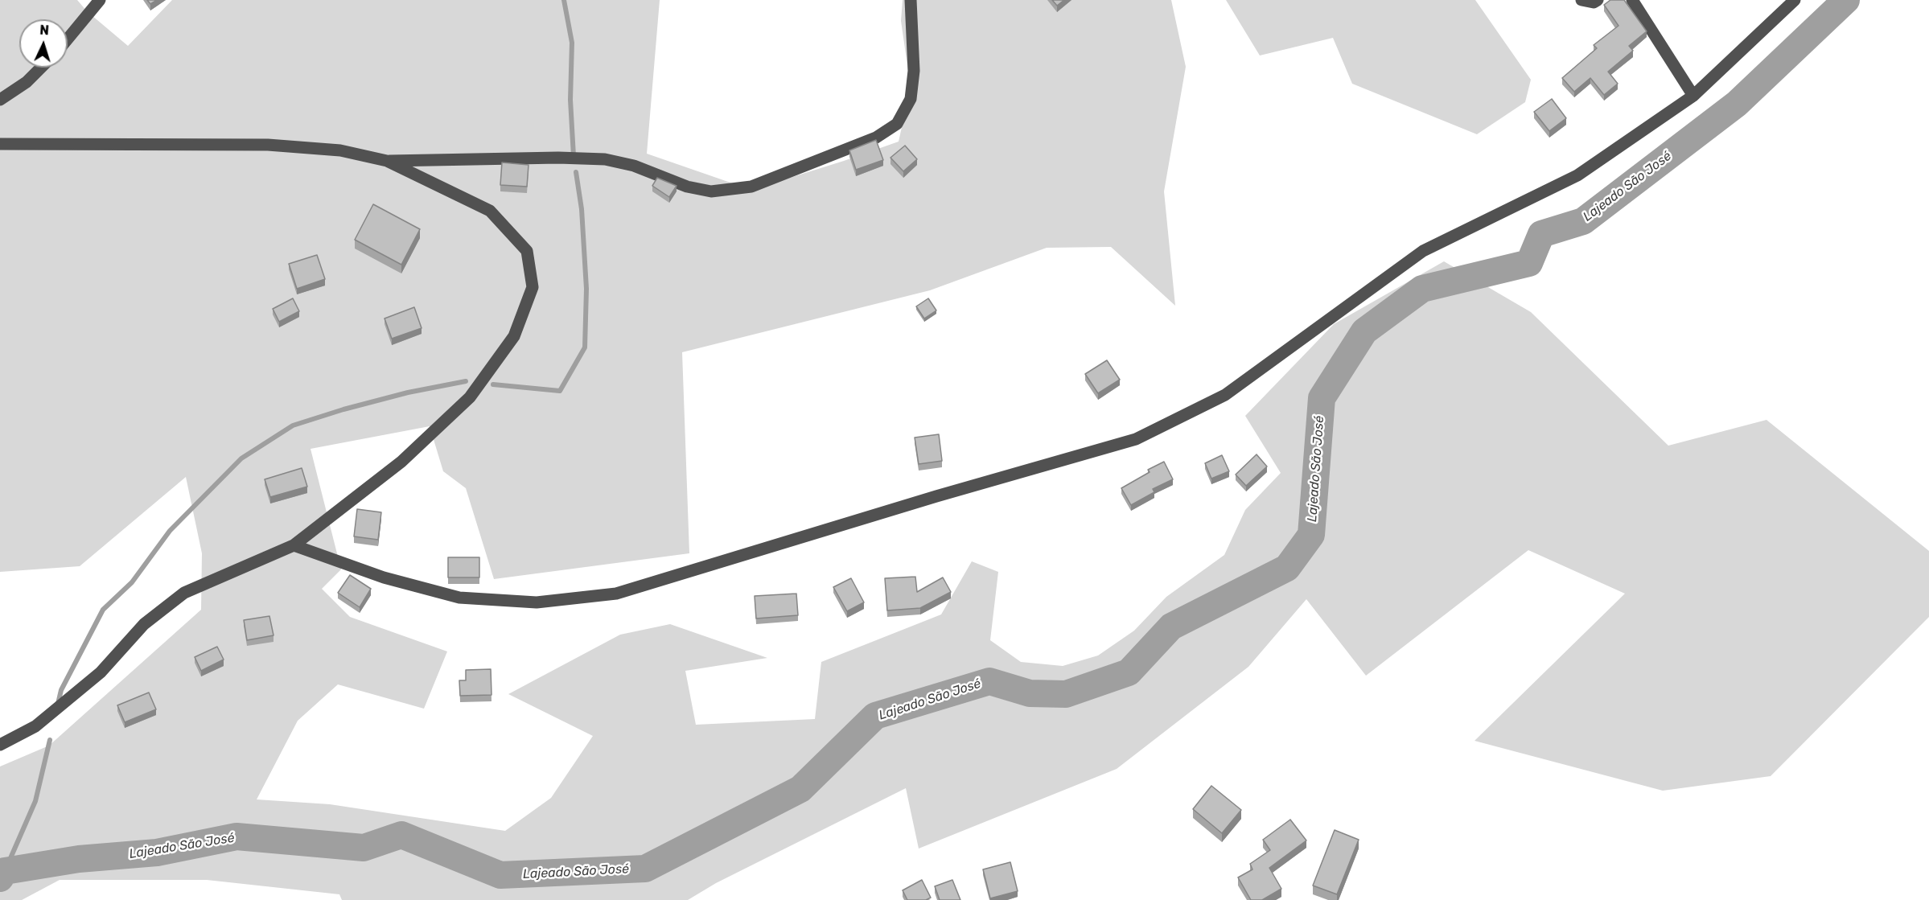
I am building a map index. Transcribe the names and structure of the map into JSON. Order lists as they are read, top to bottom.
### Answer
{
  "water": ["Lajeado São José"],
  "north": "top"
}
